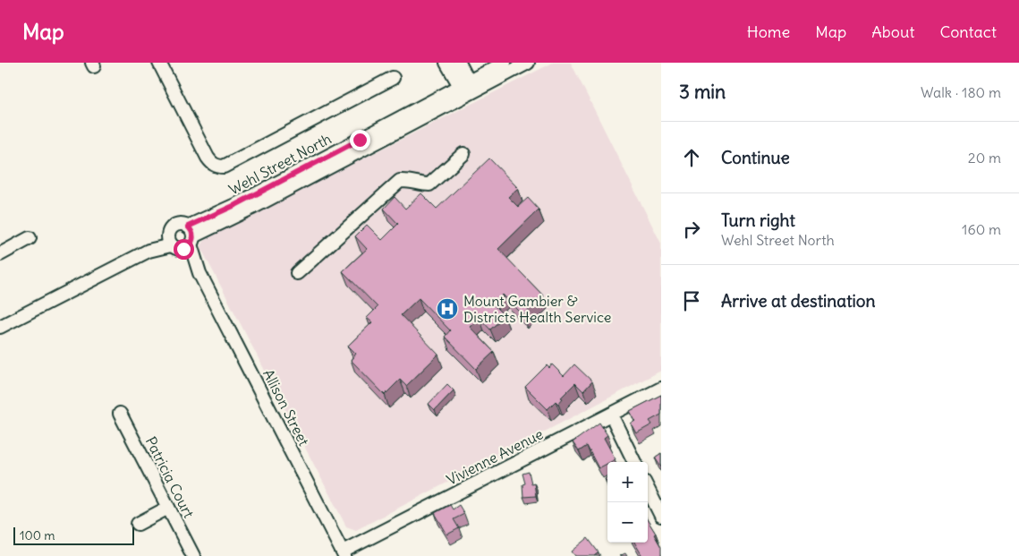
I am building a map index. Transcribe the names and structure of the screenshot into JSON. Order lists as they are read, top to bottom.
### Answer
{
  "streets": {
    "street": [
      "Wehl Street North",
      "Allison Street",
      "Vivienne Avenue",
      "Patricia Court"
    ]
  },
  "crossings": [
    ["Wehl Street North", "Allison Street"],
    ["Allison Street", "Vivienne Avenue"]
  ],
  "places": {
    "hospital": ["Mount Gambier & Districts Health Service"]
  },
  "scale_bar": "100 m",
  "page": {
    "header": "Map",
    "nav": [
      "Home",
      "Map",
      "About",
      "Contact"
    ],
    "heading": ["3 min", "Walk · 180 m"],
    "list": [
      ["Continue", "20 m"],
      ["Turn right", "Wehl Street North", "160 m"],
      "Arrive at destination"
    ],
    "map_buttons": ["+", "−"],
    "scale": "100 m"
  }
}
